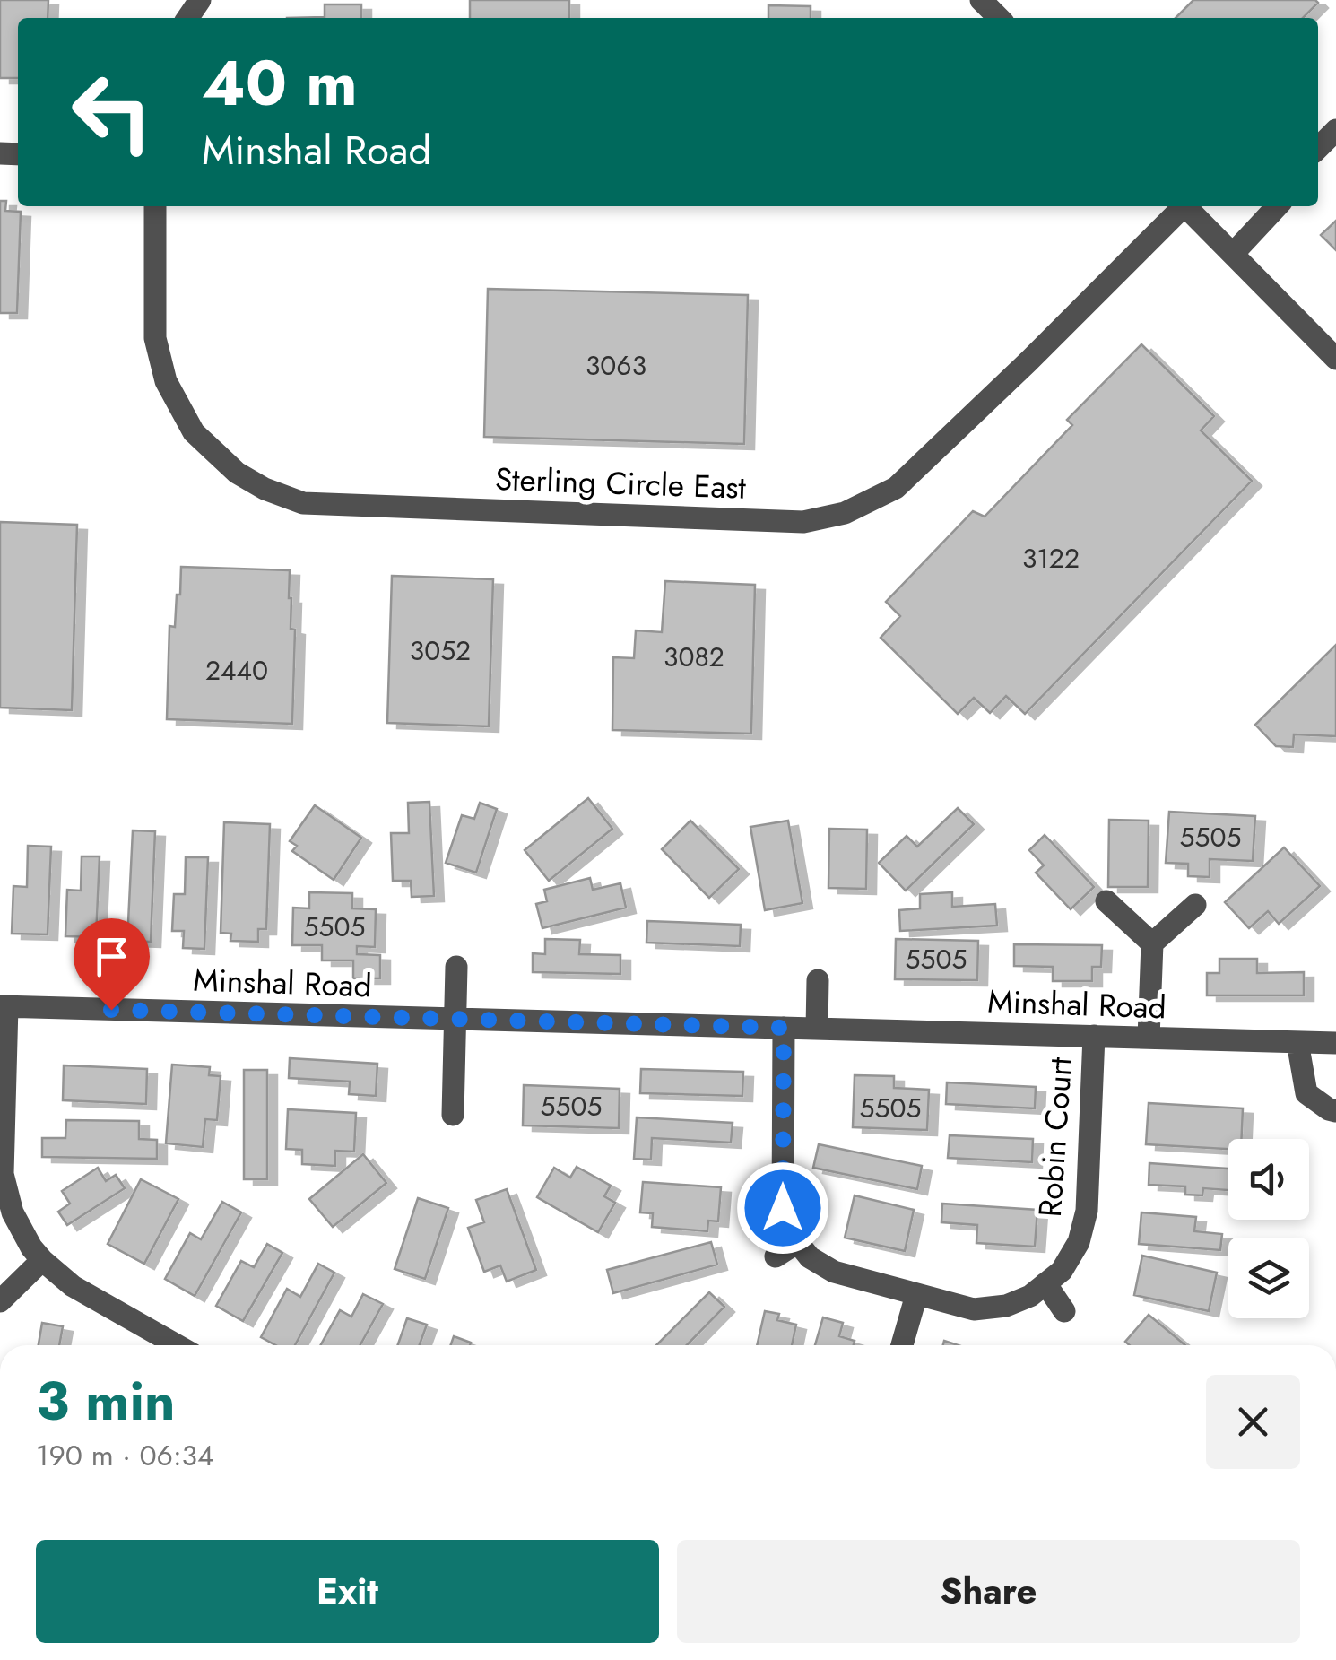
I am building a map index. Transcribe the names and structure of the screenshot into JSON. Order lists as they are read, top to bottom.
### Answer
{
  "streets": {
    "street": ["Sterling Circle East", "Minshal Road", "Robin Court"]
  },
  "crossings": [
    ["Minshal Road", "Robin Court"]
  ],
  "house_numbers": [
    "3063",
    "3122",
    "3052",
    "3082",
    "2440",
    "5505",
    "5505",
    "5505",
    "5505",
    "5505"
  ],
  "page": {
    "turn": ["40 m", "Minshal Road"],
    "heading": ["3 min", "190 m · 06:34"],
    "buttons": ["Exit", "Share"]
  }
}
